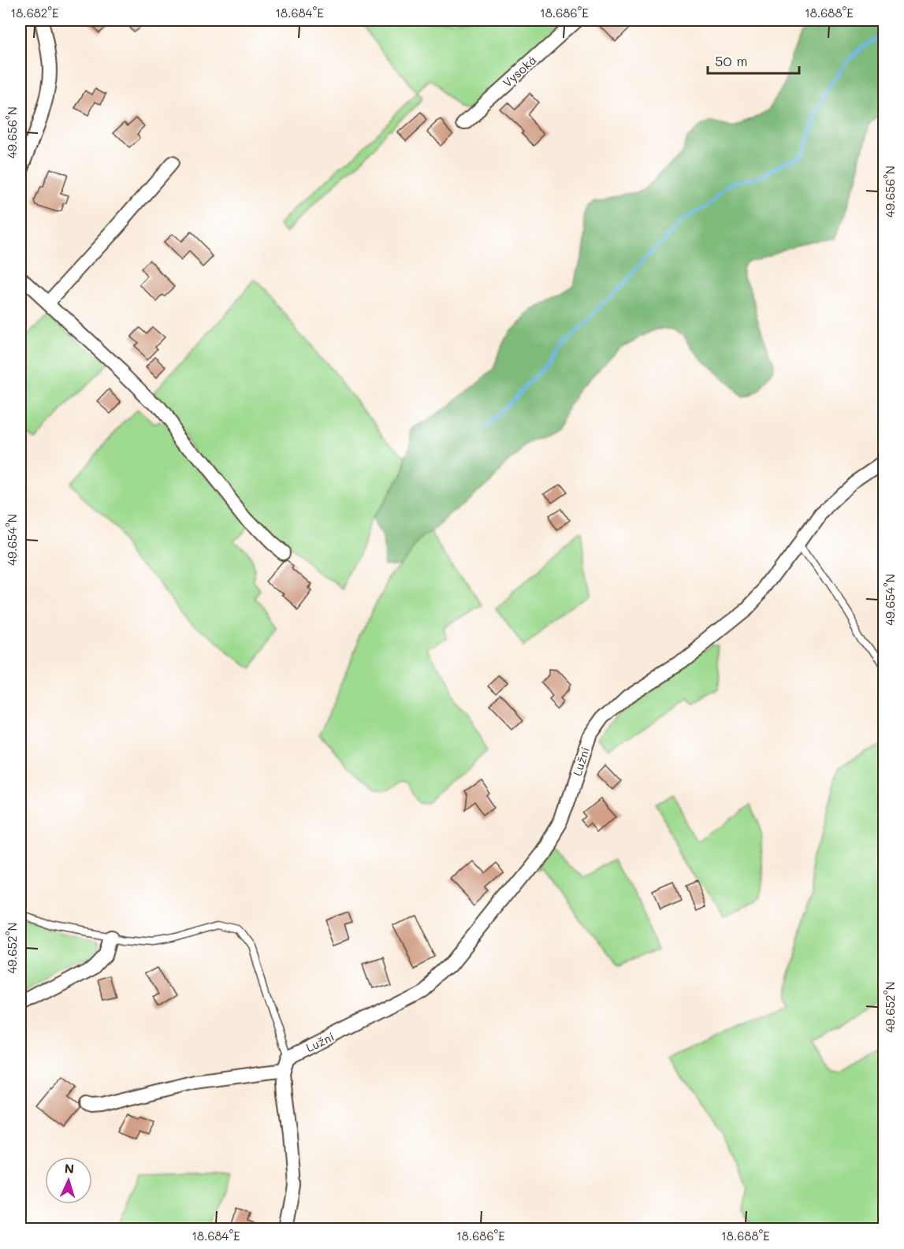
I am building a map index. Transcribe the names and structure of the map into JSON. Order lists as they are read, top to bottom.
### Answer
{
  "streets": {
    "street": ["Vysoká", "Lužní"]
  },
  "scale_bar": "50 m",
  "north": "top",
  "coordinates": [
    "18.682°E",
    "18.684°E",
    "18.686°E",
    "18.688°E",
    "49.656°N",
    "49.654°N",
    "49.652°N"
  ]
}
